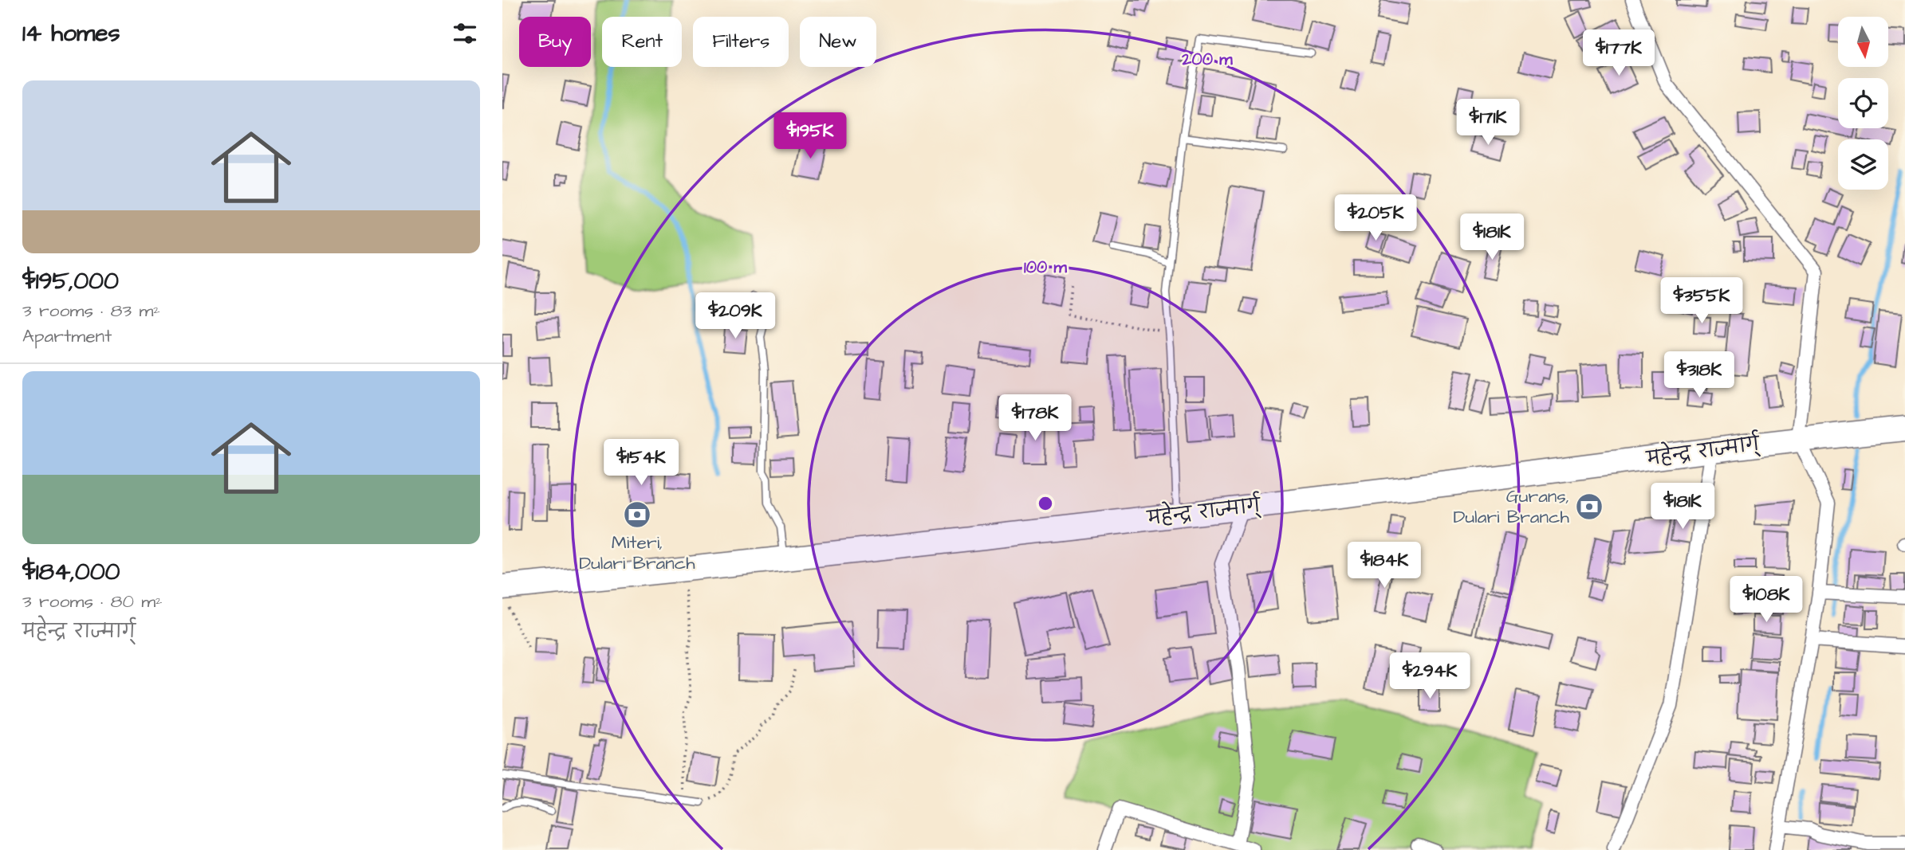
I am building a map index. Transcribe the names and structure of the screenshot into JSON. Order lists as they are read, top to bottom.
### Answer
{
  "streets": {
    "highway": ["महेन्द्र राज्मार्ग्"]
  },
  "places": {
    "bank": ["Gurans, Dulari Branch", "Miteri, Dulari Branch"]
  },
  "north": "bottom",
  "page": {
    "heading": "14 homes",
    "chip": [
      "Buy",
      "Rent",
      "Filters",
      "New"
    ],
    "price": [
      "$177K",
      "$171K",
      "$195K",
      "$205K",
      "$181K",
      "$355K",
      "$209K",
      "$318K",
      "$178K",
      "$154K",
      "$181K",
      "$184K",
      "$108K",
      "$294K"
    ],
    "list": [
      {
        "name": "$195,000",
        "note": "3 rooms · 83 m² · Apartment"
      },
      {
        "name": "$184,000",
        "note": "3 rooms · 80 m² · महेन्द्र राज्मार्ग्"
      }
    ]
  },
  "rings": ["200 m", "100 m"]
}
